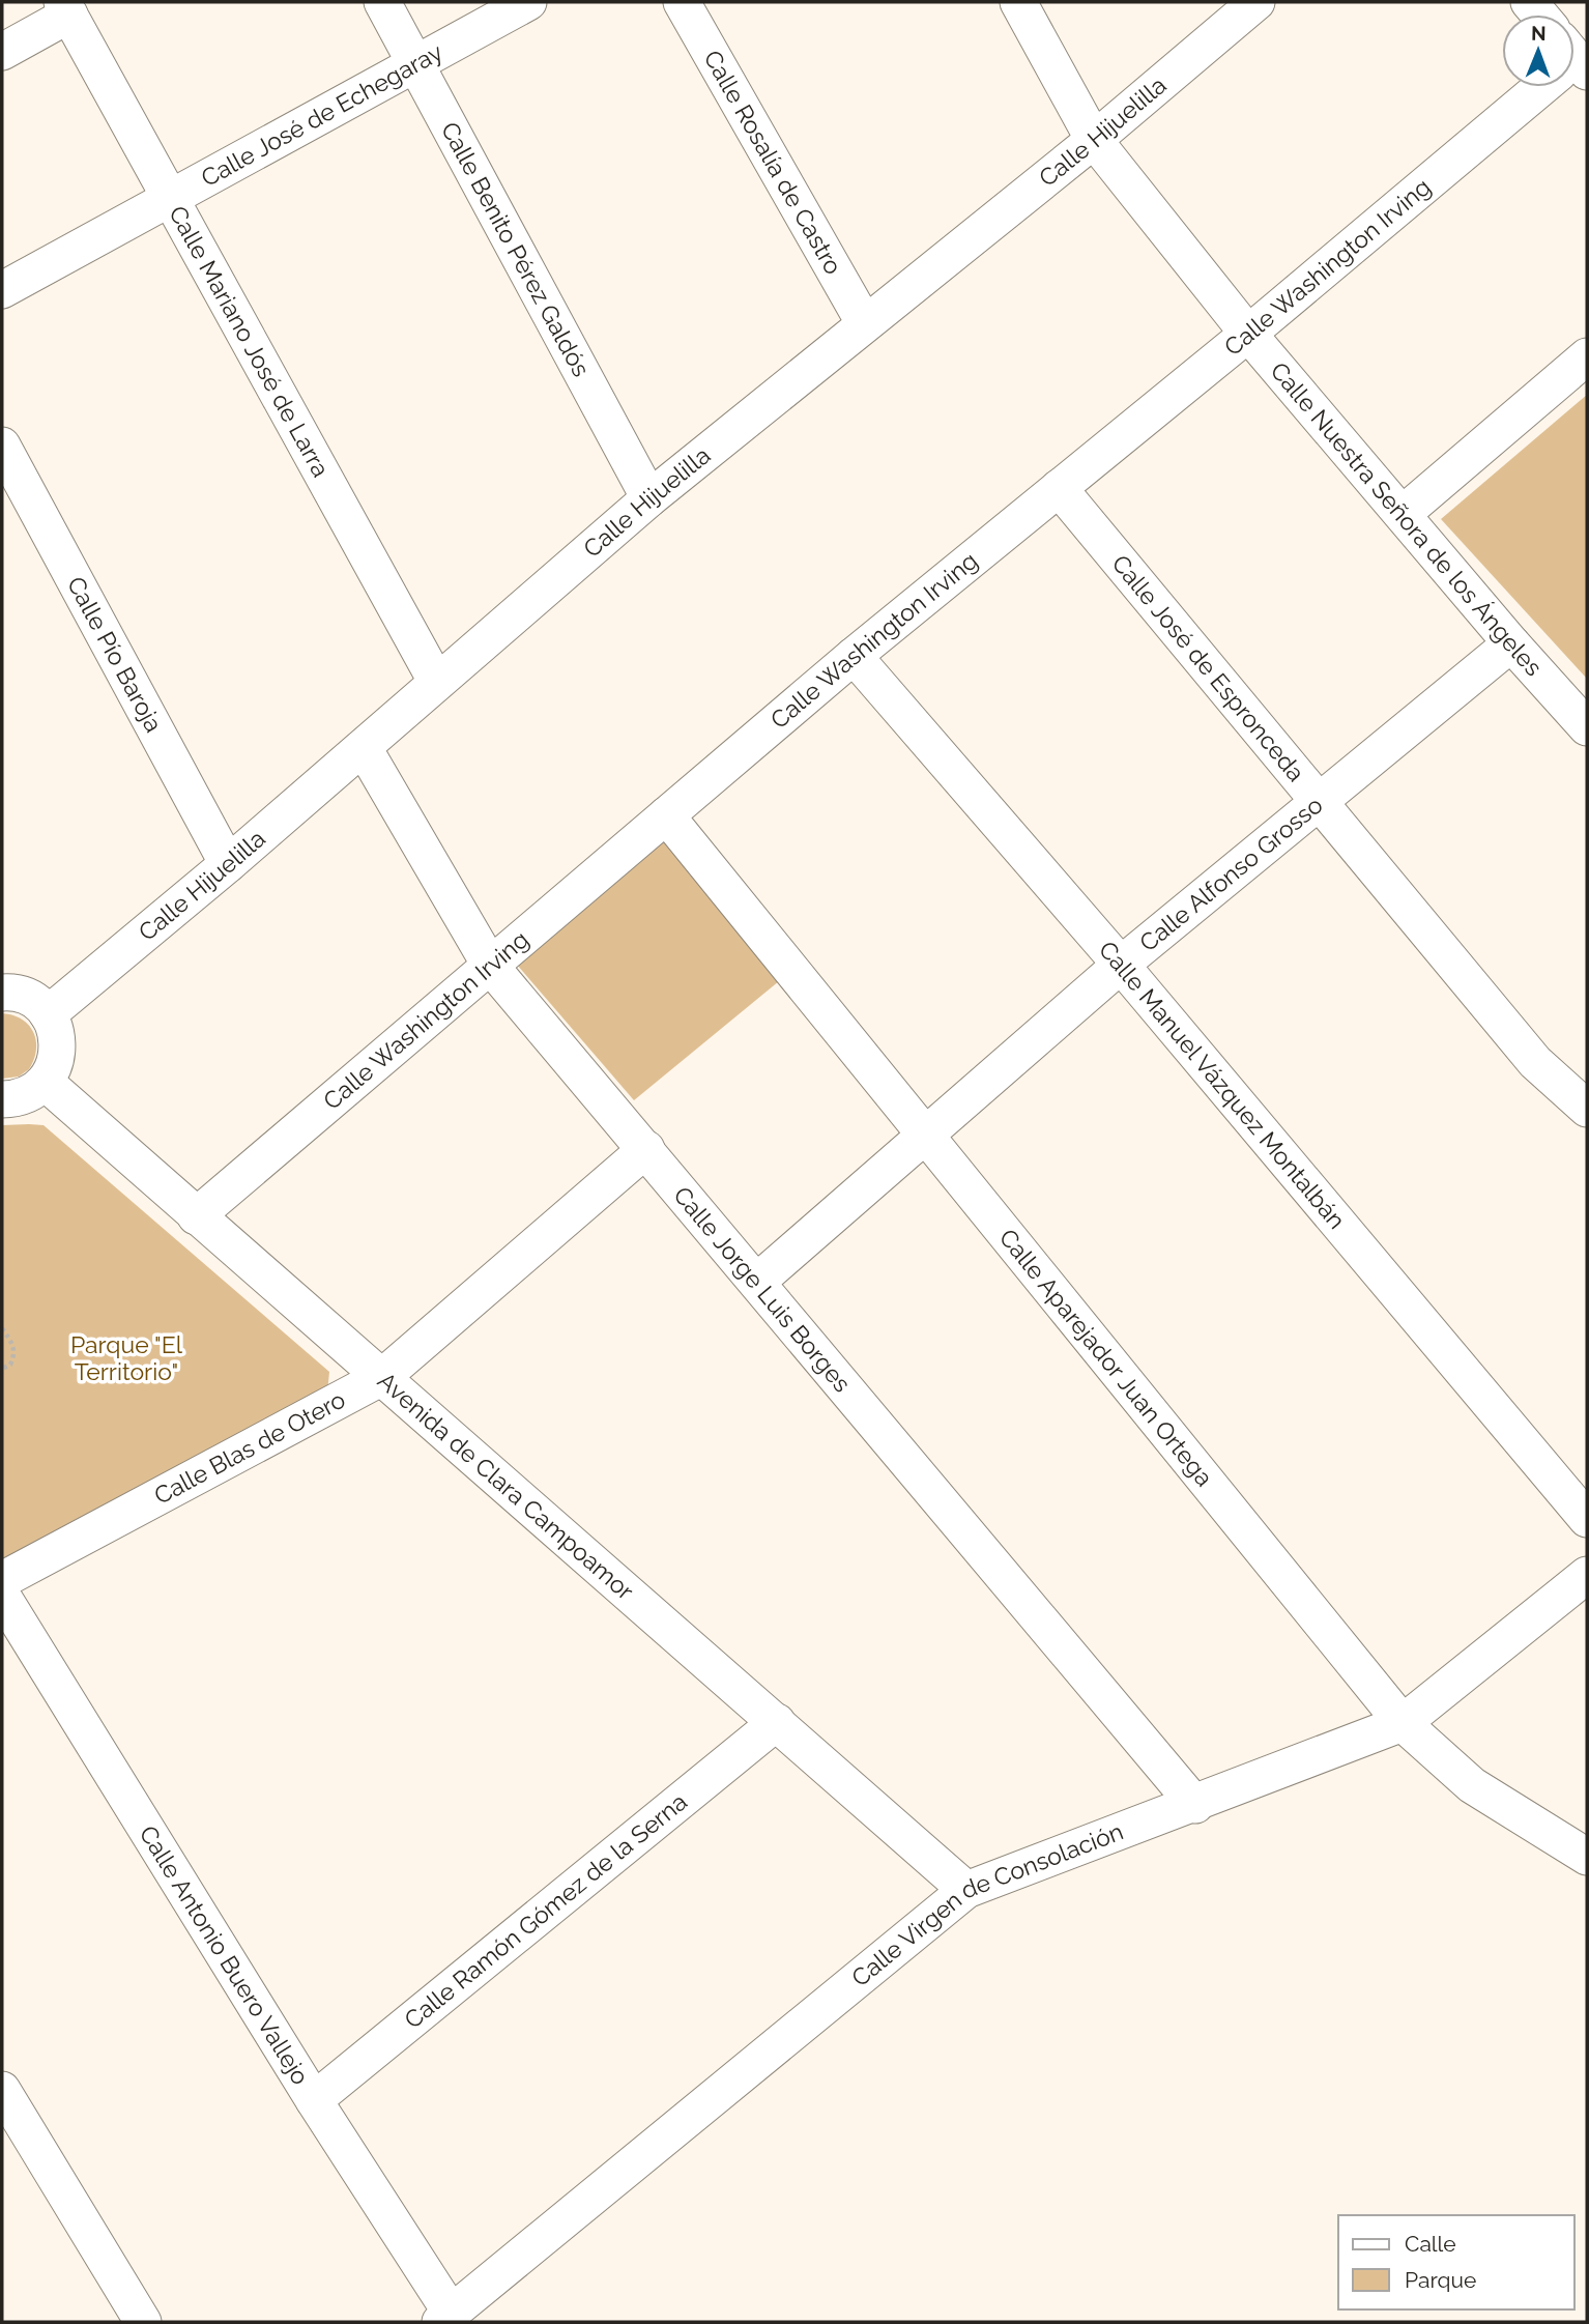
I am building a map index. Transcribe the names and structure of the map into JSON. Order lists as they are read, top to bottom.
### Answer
{
  "streets": {
    "street": [
      "Calle José de Echegaray",
      "Calle Hijuelilla",
      "Calle Rosalía de Castro",
      "Calle Benito Pérez Galdós",
      "Calle Washington Irving",
      "Calle Mariano José de Larra",
      "Calle Nuestra Señora de los Ángeles",
      "Calle Pío Baroja",
      "Calle José de Espronceda",
      "Calle Alfonso Grosso",
      "Calle Manuel Vázquez Montalbán",
      "Calle Jorge Luis Borges",
      "Calle Aparejador Juan Ortega",
      "Calle Blas de Otero",
      "Avenida de Clara Campoamor",
      "Calle Virgen de Consolación",
      "Calle Ramón Gómez de la Serna",
      "Calle Antonio Buero Vallejo"
    ]
  },
  "crossings": [
    ["Calle José de Echegaray", "Calle Benito Pérez Galdós"],
    ["Calle José de Echegaray", "Calle Mariano José de Larra"],
    ["Calle Hijuelilla", "Calle Rosalía de Castro"],
    ["Calle Hijuelilla", "Calle Benito Pérez Galdós"],
    ["Calle Hijuelilla", "Calle Mariano José de Larra"],
    ["Calle Hijuelilla", "Calle Nuestra Señora de los Ángeles"],
    ["Calle Hijuelilla", "Calle Pío Baroja"],
    ["Calle Hijuelilla", "Calle Jorge Luis Borges"],
    ["Calle Washington Irving", "Calle Nuestra Señora de los Ángeles"],
    ["Calle Washington Irving", "Calle José de Espronceda"],
    ["Calle Washington Irving", "Calle Manuel Vázquez Montalbán"],
    ["Calle Washington Irving", "Calle Jorge Luis Borges"],
    ["Calle Washington Irving", "Calle Aparejador Juan Ortega"],
    ["Calle Washington Irving", "Avenida de Clara Campoamor"],
    ["Calle Nuestra Señora de los Ángeles", "Calle Alfonso Grosso"],
    ["Calle José de Espronceda", "Calle Alfonso Grosso"],
    ["Calle Alfonso Grosso", "Calle Manuel Vázquez Montalbán"],
    ["Calle Alfonso Grosso", "Calle Jorge Luis Borges"],
    ["Calle Alfonso Grosso", "Calle Aparejador Juan Ortega"],
    ["Calle Jorge Luis Borges", "Calle Blas de Otero"],
    ["Calle Jorge Luis Borges", "Calle Virgen de Consolación"],
    ["Calle Aparejador Juan Ortega", "Calle Virgen de Consolación"],
    ["Calle Blas de Otero", "Avenida de Clara Campoamor"],
    ["Avenida de Clara Campoamor", "Calle Virgen de Consolación"],
    ["Avenida de Clara Campoamor", "Calle Ramón Gómez de la Serna"],
    ["Calle Virgen de Consolación", "Calle Antonio Buero Vallejo"],
    ["Calle Ramón Gómez de la Serna", "Calle Antonio Buero Vallejo"]
  ],
  "parks": ["Parque \"El Territorio\""],
  "legend": ["Calle", "Parque"],
  "north": "top"
}
